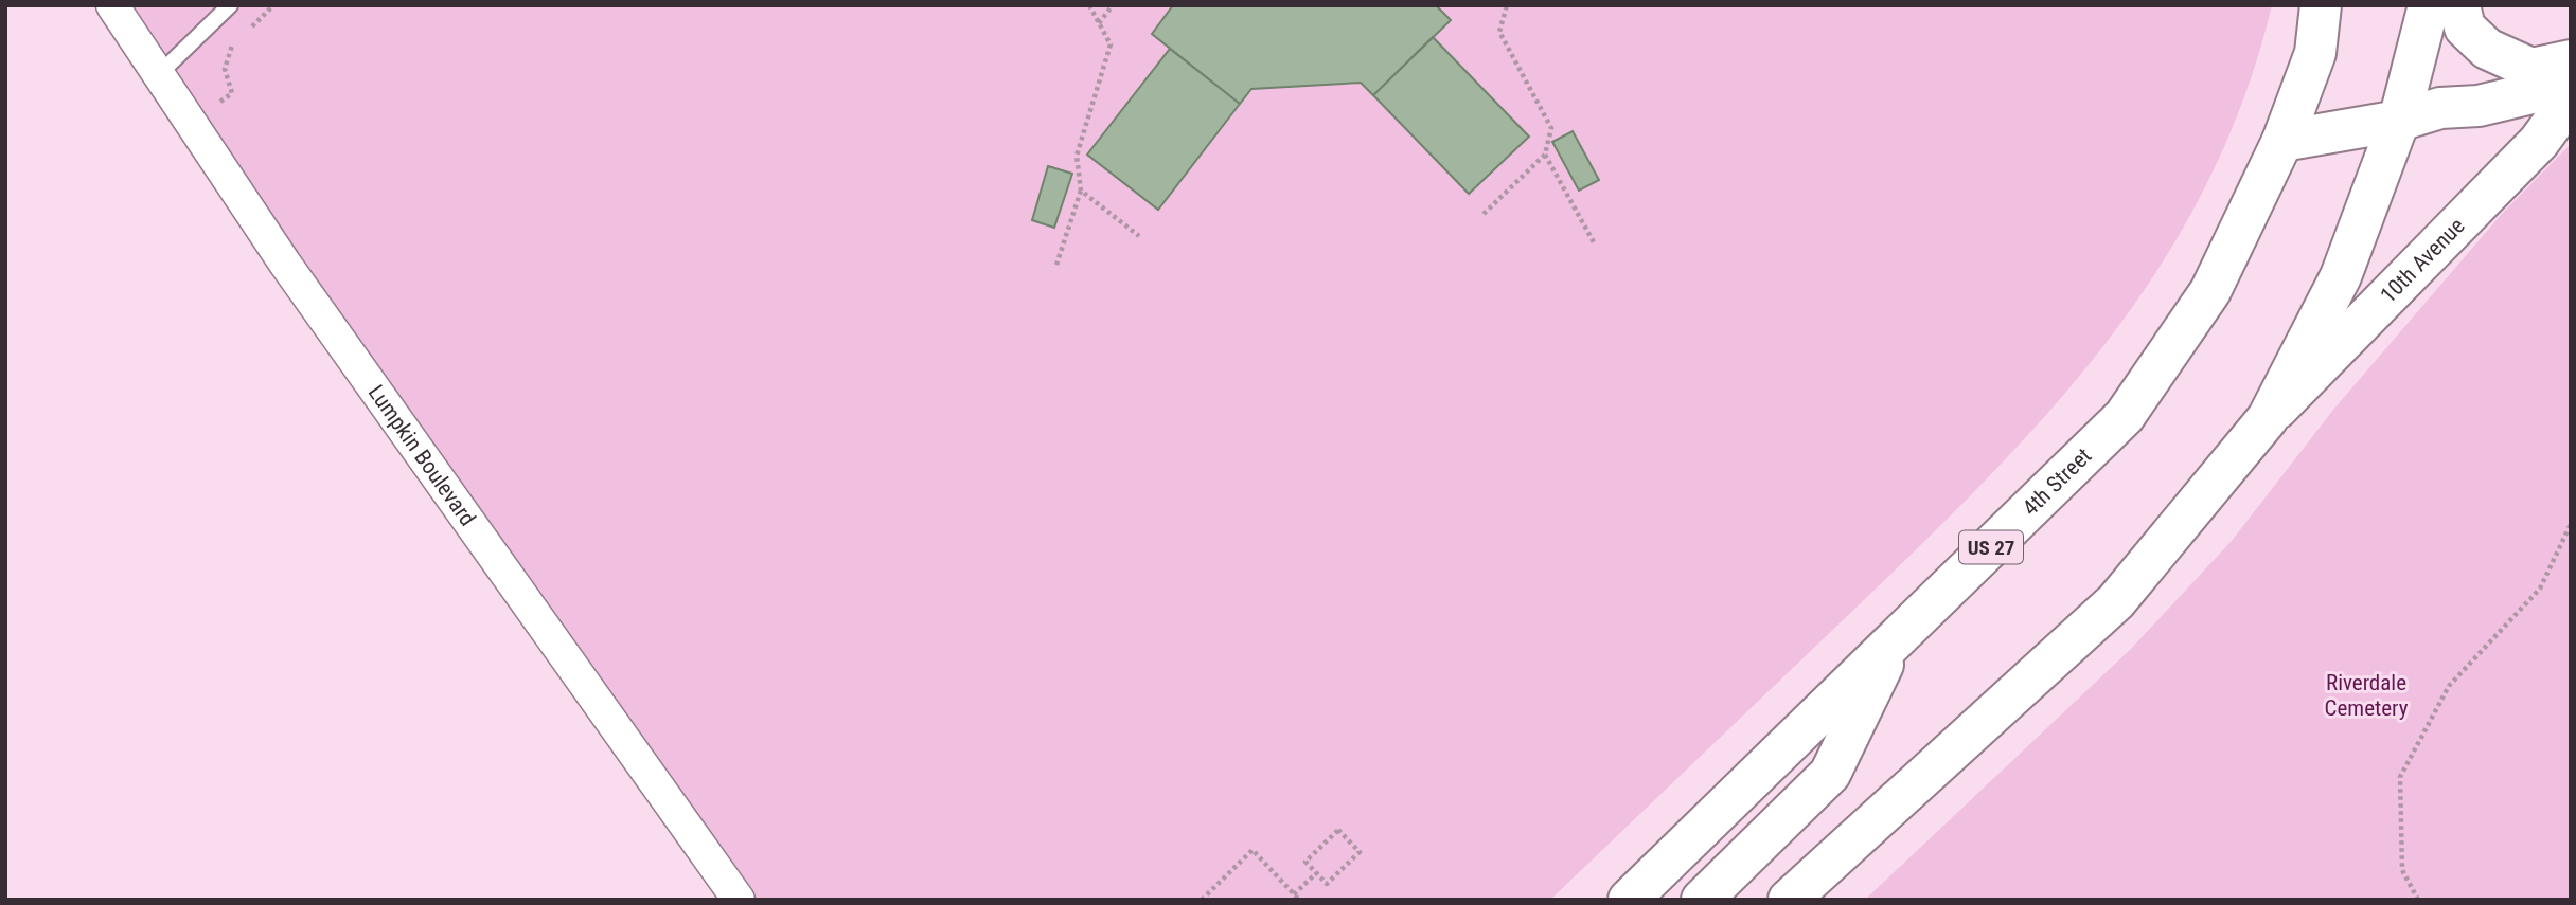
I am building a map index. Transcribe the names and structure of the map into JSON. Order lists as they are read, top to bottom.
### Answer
{
  "streets": {
    "main road": ["10th Avenue", "4th Street", "US 27"],
    "street": ["Lumpkin Boulevard"]
  },
  "parks": ["Riverdale Cemetery"]
}
